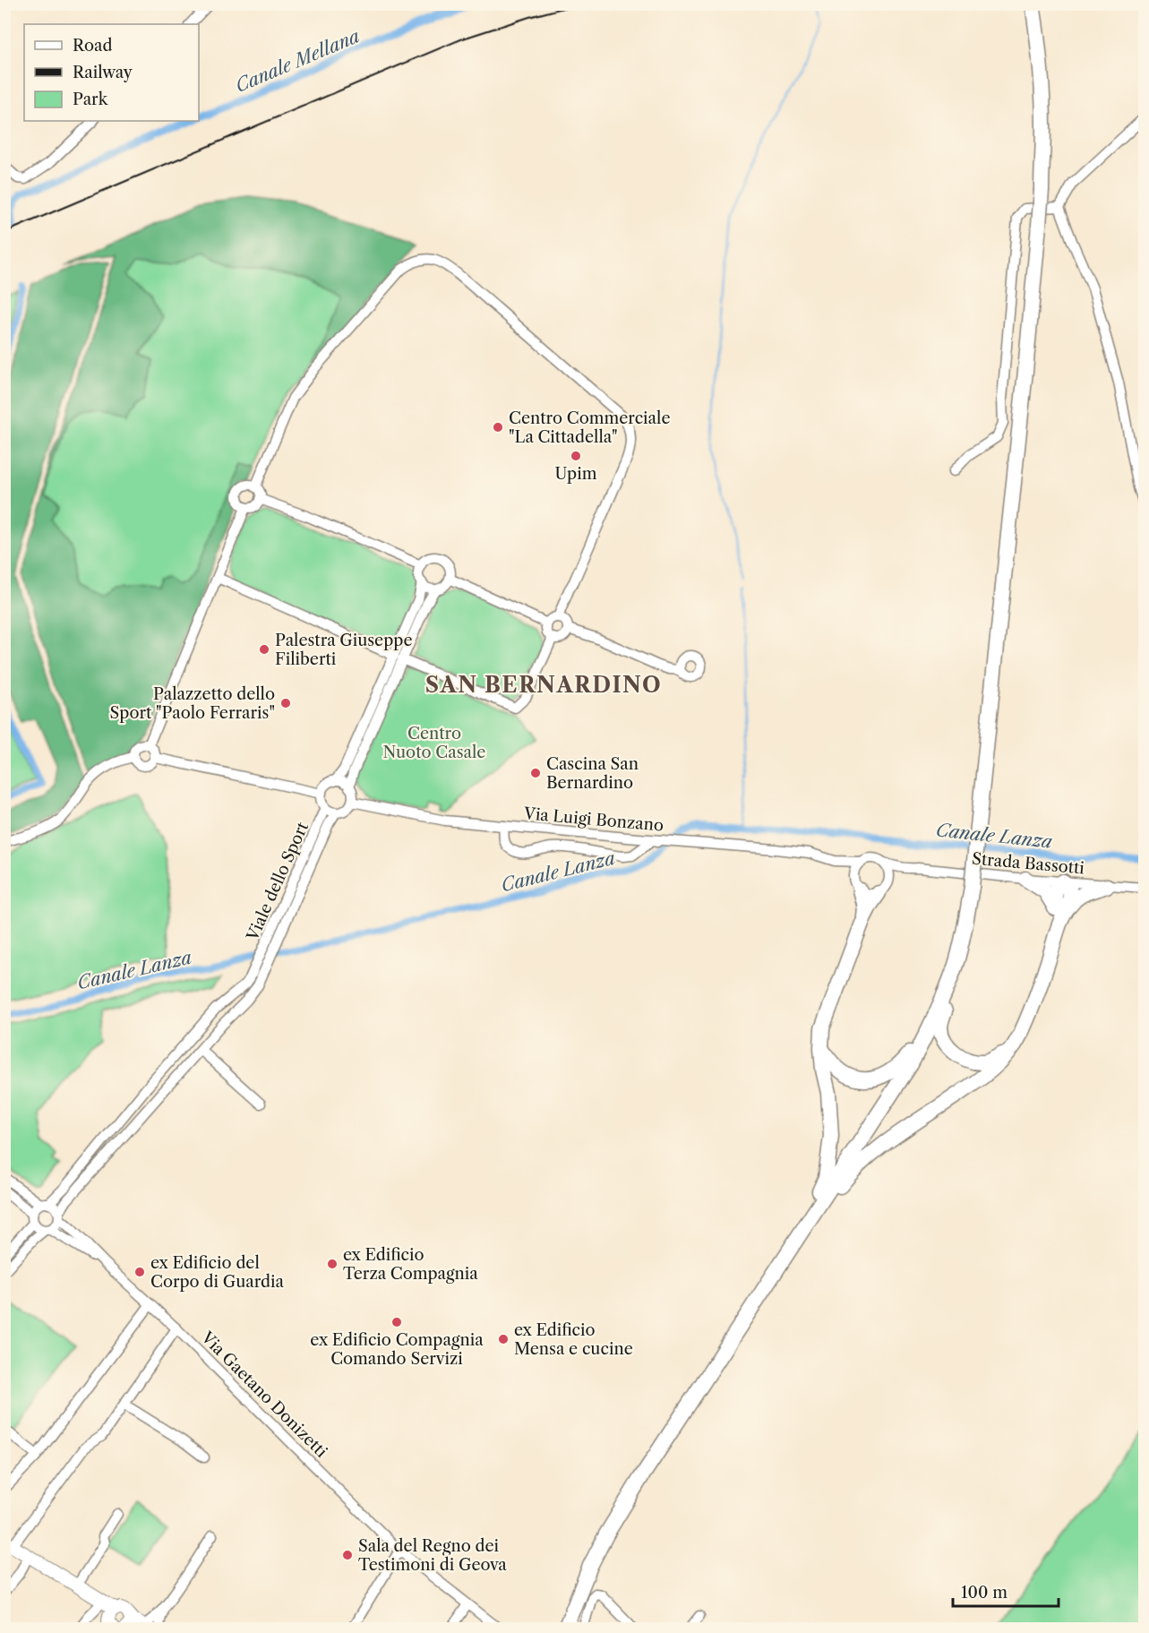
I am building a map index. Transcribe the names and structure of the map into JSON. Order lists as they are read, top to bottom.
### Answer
{
  "streets": {
    "street": [
      "Via Luigi Bonzano",
      "Strada Bassotti",
      "Viale dello Sport",
      "Via Gaetano Donizetti"
    ]
  },
  "crossings": [
    ["Via Luigi Bonzano", "Strada Bassotti"],
    ["Via Luigi Bonzano", "Viale dello Sport"],
    ["Viale dello Sport", "Via Gaetano Donizetti"]
  ],
  "districts": ["SAN BERNARDINO"],
  "water": ["Canale Mellana", "Canale Lanza"],
  "parks": ["Centro Nuoto Casale"],
  "places": [
    "Centro Commerciale \"La Cittadella\"",
    "Upim",
    "Palestra Giuseppe Filiberti",
    "Palazzetto dello Sport \"Paolo Ferraris\"",
    "Cascina San Bernardino",
    "ex Edificio Terza Compagnia",
    "ex Edificio del Corpo di Guardia",
    "ex Edificio Compagnia Comando Servizi",
    "ex Edificio Mensa e cucine",
    "Sala del Regno dei Testimoni di Geova"
  ],
  "legend": ["Road", "Railway", "Park"],
  "scale_bar": "100 m"
}
